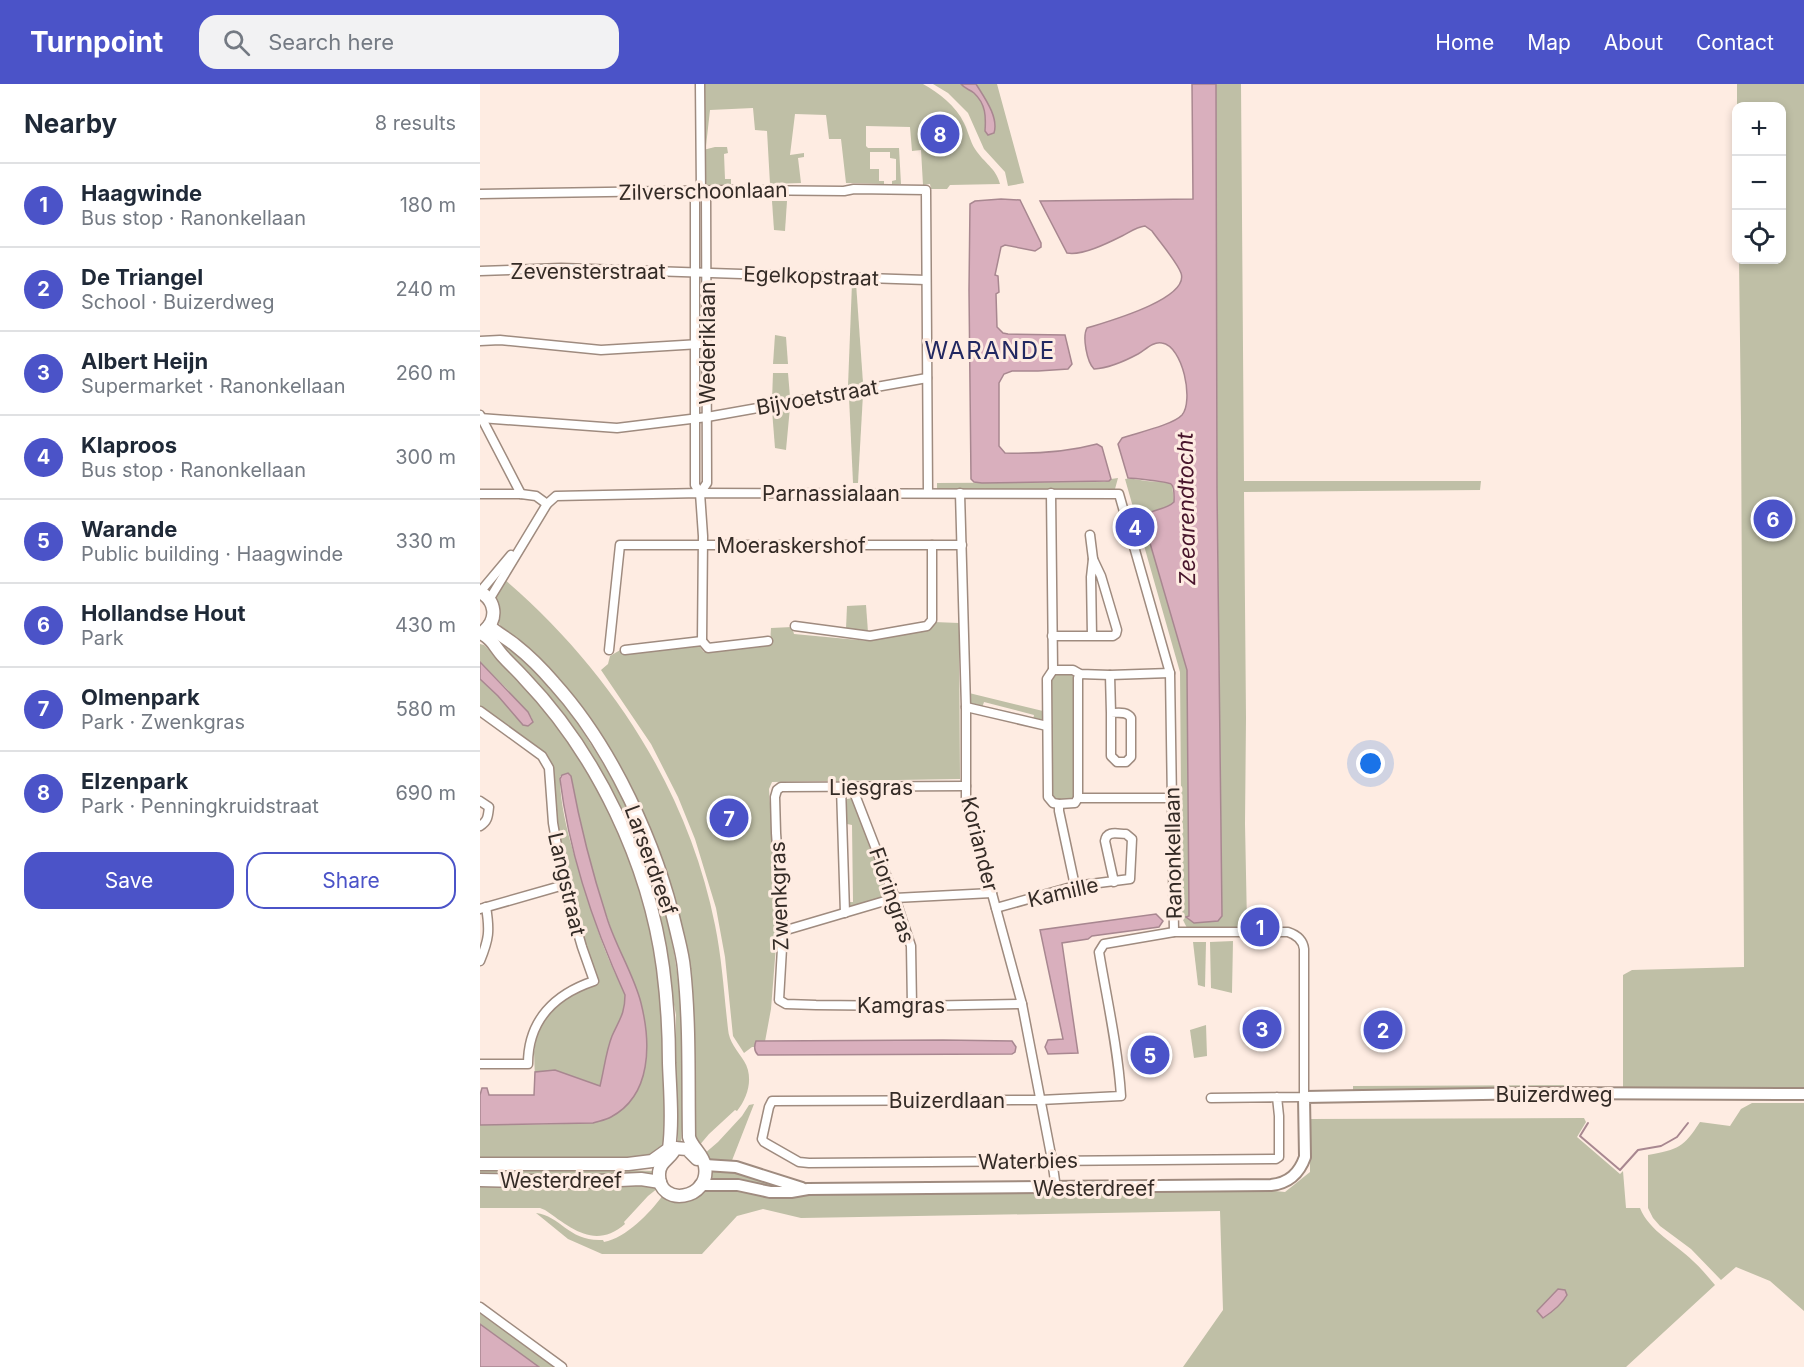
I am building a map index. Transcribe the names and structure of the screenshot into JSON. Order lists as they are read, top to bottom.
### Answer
{
  "streets": {
    "main road": ["Larserdreef", "Westerdreef"],
    "street": [
      "Zilverschoonlaan",
      "Zevensterstraat",
      "Egelkopstraat",
      "Wederiklaan",
      "Bijvoetstraat",
      "Parnassialaan",
      "Moeraskershof",
      "Liesgras",
      "Koriander",
      "Ranonkellaan",
      "Langstraat",
      "Kamille",
      "Fioringras",
      "Zwenkgras",
      "Kamgras",
      "Buizerdweg",
      "Buizerdlaan",
      "Waterbies"
    ]
  },
  "crossings": [
    ["Zilverschoonlaan", "Egelkopstraat"],
    ["Zilverschoonlaan", "Wederiklaan"],
    ["Zevensterstraat", "Egelkopstraat"],
    ["Zevensterstraat", "Wederiklaan"],
    ["Egelkopstraat", "Wederiklaan"],
    ["Wederiklaan", "Bijvoetstraat"],
    ["Wederiklaan", "Parnassialaan"],
    ["Wederiklaan", "Moeraskershof"],
    ["Parnassialaan", "Koriander"],
    ["Parnassialaan", "Ranonkellaan"],
    ["Moeraskershof", "Koriander"],
    ["Liesgras", "Koriander"],
    ["Liesgras", "Fioringras"],
    ["Liesgras", "Zwenkgras"],
    ["Koriander", "Kamille"],
    ["Koriander", "Kamgras"],
    ["Koriander", "Buizerdlaan"],
    ["Koriander", "Waterbies"],
    ["Koriander", "Westerdreef"],
    ["Ranonkellaan", "Buizerdweg"],
    ["Ranonkellaan", "Buizerdlaan"],
    ["Ranonkellaan", "Westerdreef"],
    ["Larserdreef", "Westerdreef"],
    ["Fioringras", "Kamgras"],
    ["Zwenkgras", "Kamgras"],
    ["Buizerdweg", "Westerdreef"],
    ["Buizerdlaan", "Waterbies"]
  ],
  "districts": ["WARANDE"],
  "water": ["Zeearendtocht"],
  "page": {
    "header": "Turnpoint",
    "search": "Search here",
    "nav": [
      "Home",
      "Map",
      "About",
      "Contact"
    ],
    "heading": ["Nearby", "8 results"],
    "map_buttons": ["+", "−"],
    "pins": [
      "8",
      "6",
      "4",
      "7",
      "1",
      "3",
      "2",
      "5"
    ],
    "list": [
      {
        "mark": "1",
        "name": "Haagwinde",
        "note": "Bus stop · Ranonkellaan",
        "value": "180 m"
      },
      {
        "mark": "2",
        "name": "De Triangel",
        "note": "School · Buizerdweg",
        "value": "240 m"
      },
      {
        "mark": "3",
        "name": "Albert Heijn",
        "note": "Supermarket · Ranonkellaan",
        "value": "260 m"
      },
      {
        "mark": "4",
        "name": "Klaproos",
        "note": "Bus stop · Ranonkellaan",
        "value": "300 m"
      },
      {
        "mark": "5",
        "name": "Warande",
        "note": "Public building · Haagwinde",
        "value": "330 m"
      },
      {
        "mark": "6",
        "name": "Hollandse Hout",
        "note": "Park",
        "value": "430 m"
      },
      {
        "mark": "7",
        "name": "Olmenpark",
        "note": "Park · Zwenkgras",
        "value": "580 m"
      },
      {
        "mark": "8",
        "name": "Elzenpark",
        "note": "Park · Penningkruidstraat",
        "value": "690 m"
      }
    ],
    "buttons": ["Save", "Share"]
  }
}
